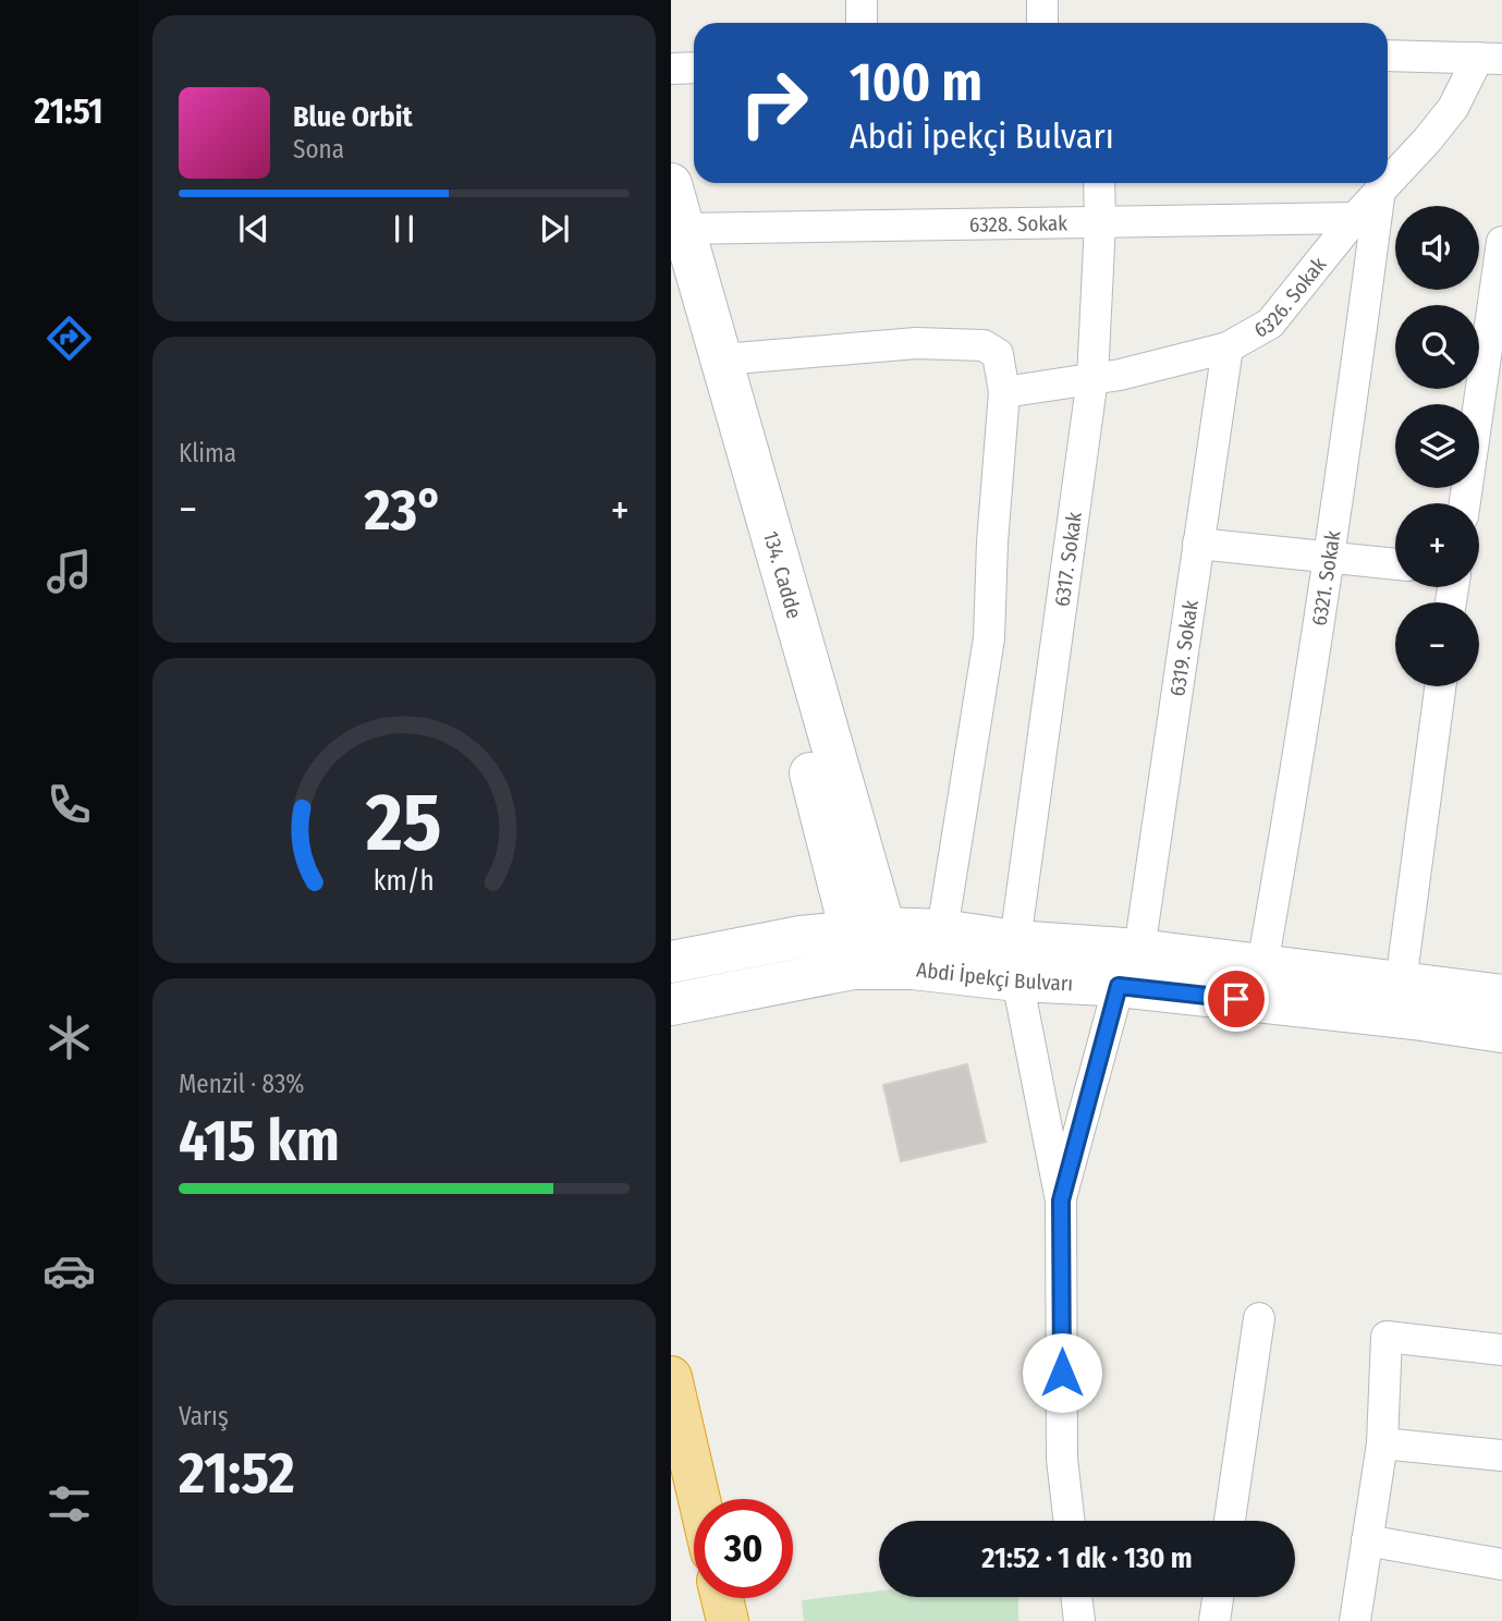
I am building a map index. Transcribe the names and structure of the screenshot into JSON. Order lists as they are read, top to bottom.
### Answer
{
  "streets": {
    "street": [
      "6328. Sokak",
      "6326. Sokak",
      "6317. Sokak",
      "134. Cadde",
      "6321. Sokak",
      "6319. Sokak",
      "Abdi İpekçi Bulvarı"
    ]
  },
  "crossings": [
    ["6328. Sokak", "6326. Sokak"],
    ["6328. Sokak", "6317. Sokak"],
    ["6328. Sokak", "134. Cadde"],
    ["6326. Sokak", "6317. Sokak"],
    ["6326. Sokak", "6321. Sokak"],
    ["6326. Sokak", "6319. Sokak"],
    ["6317. Sokak", "Abdi İpekçi Bulvarı"],
    ["134. Cadde", "Abdi İpekçi Bulvarı"],
    ["6321. Sokak", "Abdi İpekçi Bulvarı"],
    ["6319. Sokak", "Abdi İpekçi Bulvarı"]
  ],
  "page": {
    "tabs": "21:51",
    "turn": ["100 m", "Abdi İpekçi Bulvarı"],
    "song": ["Blue Orbit", "Sona"],
    "map_buttons": ["+", "−"],
    "tile": [
      "Klima",
      ["Menzil · 83%", "415 km"],
      ["Varış", "21:52"]
    ],
    "heat": ["−", "23°", "+"],
    "limit": "30",
    "trip": "21:52 · 1 dk · 130 m",
    "gauge": ["25", "km/h"]
  }
}
